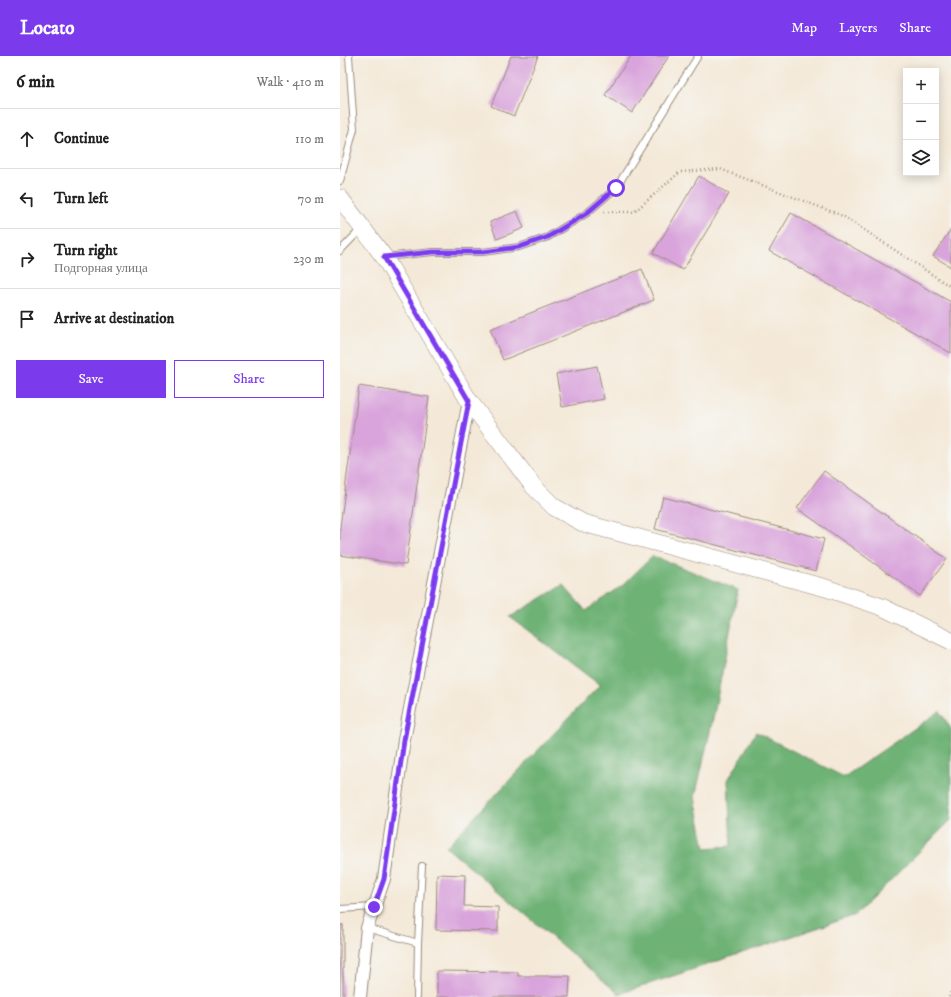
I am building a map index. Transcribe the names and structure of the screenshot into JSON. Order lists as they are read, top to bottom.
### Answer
{
  "page": {
    "header": "Locato",
    "nav": ["Map", "Layers", "Share"],
    "heading": ["6 min", "Walk · 410 m"],
    "map_buttons": ["+", "−"],
    "list": [
      ["Continue", "110 m"],
      ["Turn left", "70 m"],
      ["Turn right", "Подгорная улица", "230 m"],
      "Arrive at destination"
    ],
    "buttons": ["Save", "Share"]
  }
}
